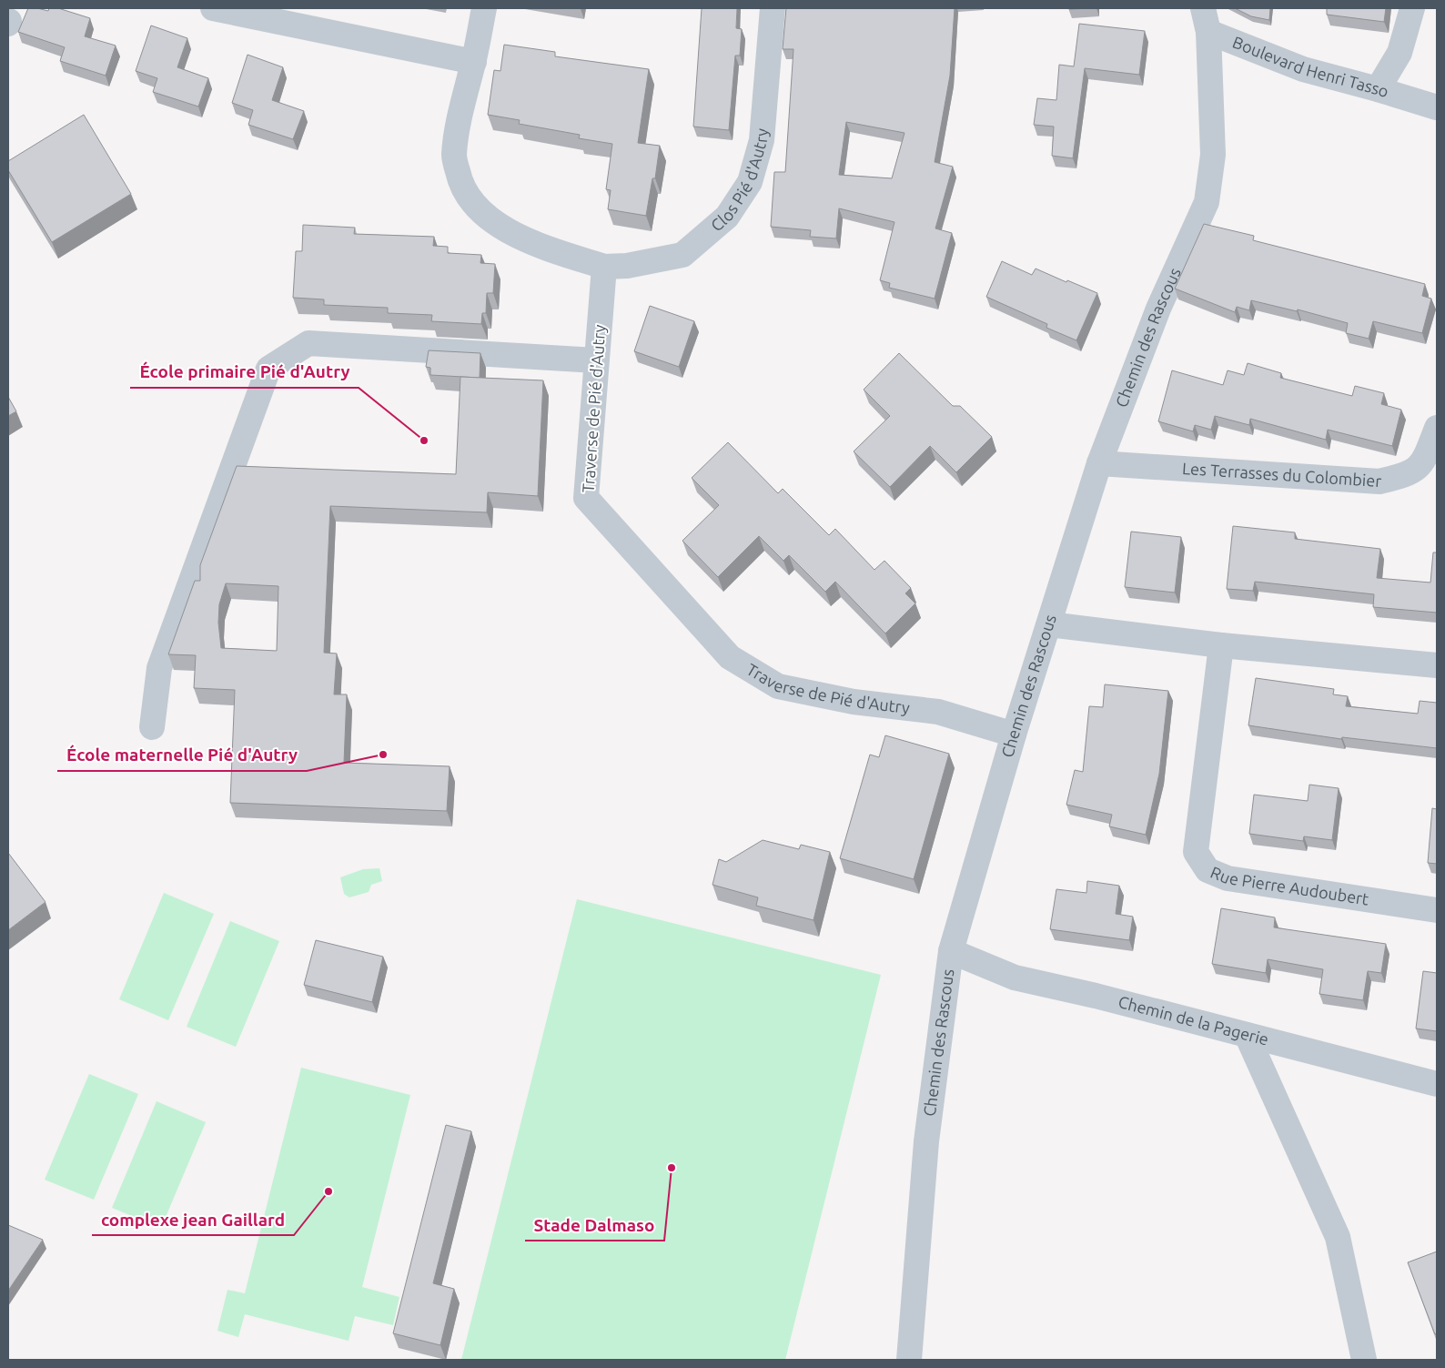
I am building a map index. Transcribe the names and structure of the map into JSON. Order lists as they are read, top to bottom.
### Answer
{
  "streets": {
    "street": [
      "Boulevard Henri Tasso",
      "Clos Pié d'Autry",
      "Chemin des Rascous",
      "Traverse de Pié d'Autry",
      "Les Terrasses du Colombier",
      "Rue Pierre Audoubert",
      "Chemin de la Pagerie"
    ]
  },
  "crossings": [
    ["Boulevard Henri Tasso", "Chemin des Rascous"],
    ["Clos Pié d'Autry", "Traverse de Pié d'Autry"],
    ["Chemin des Rascous", "Traverse de Pié d'Autry"],
    ["Chemin des Rascous", "Les Terrasses du Colombier"],
    ["Chemin des Rascous", "Chemin de la Pagerie"]
  ],
  "places": [
    "École primaire Pié d'Autry",
    "École maternelle Pié d'Autry",
    "Stade Dalmaso",
    "complexe jean Gaillard"
  ]
}
